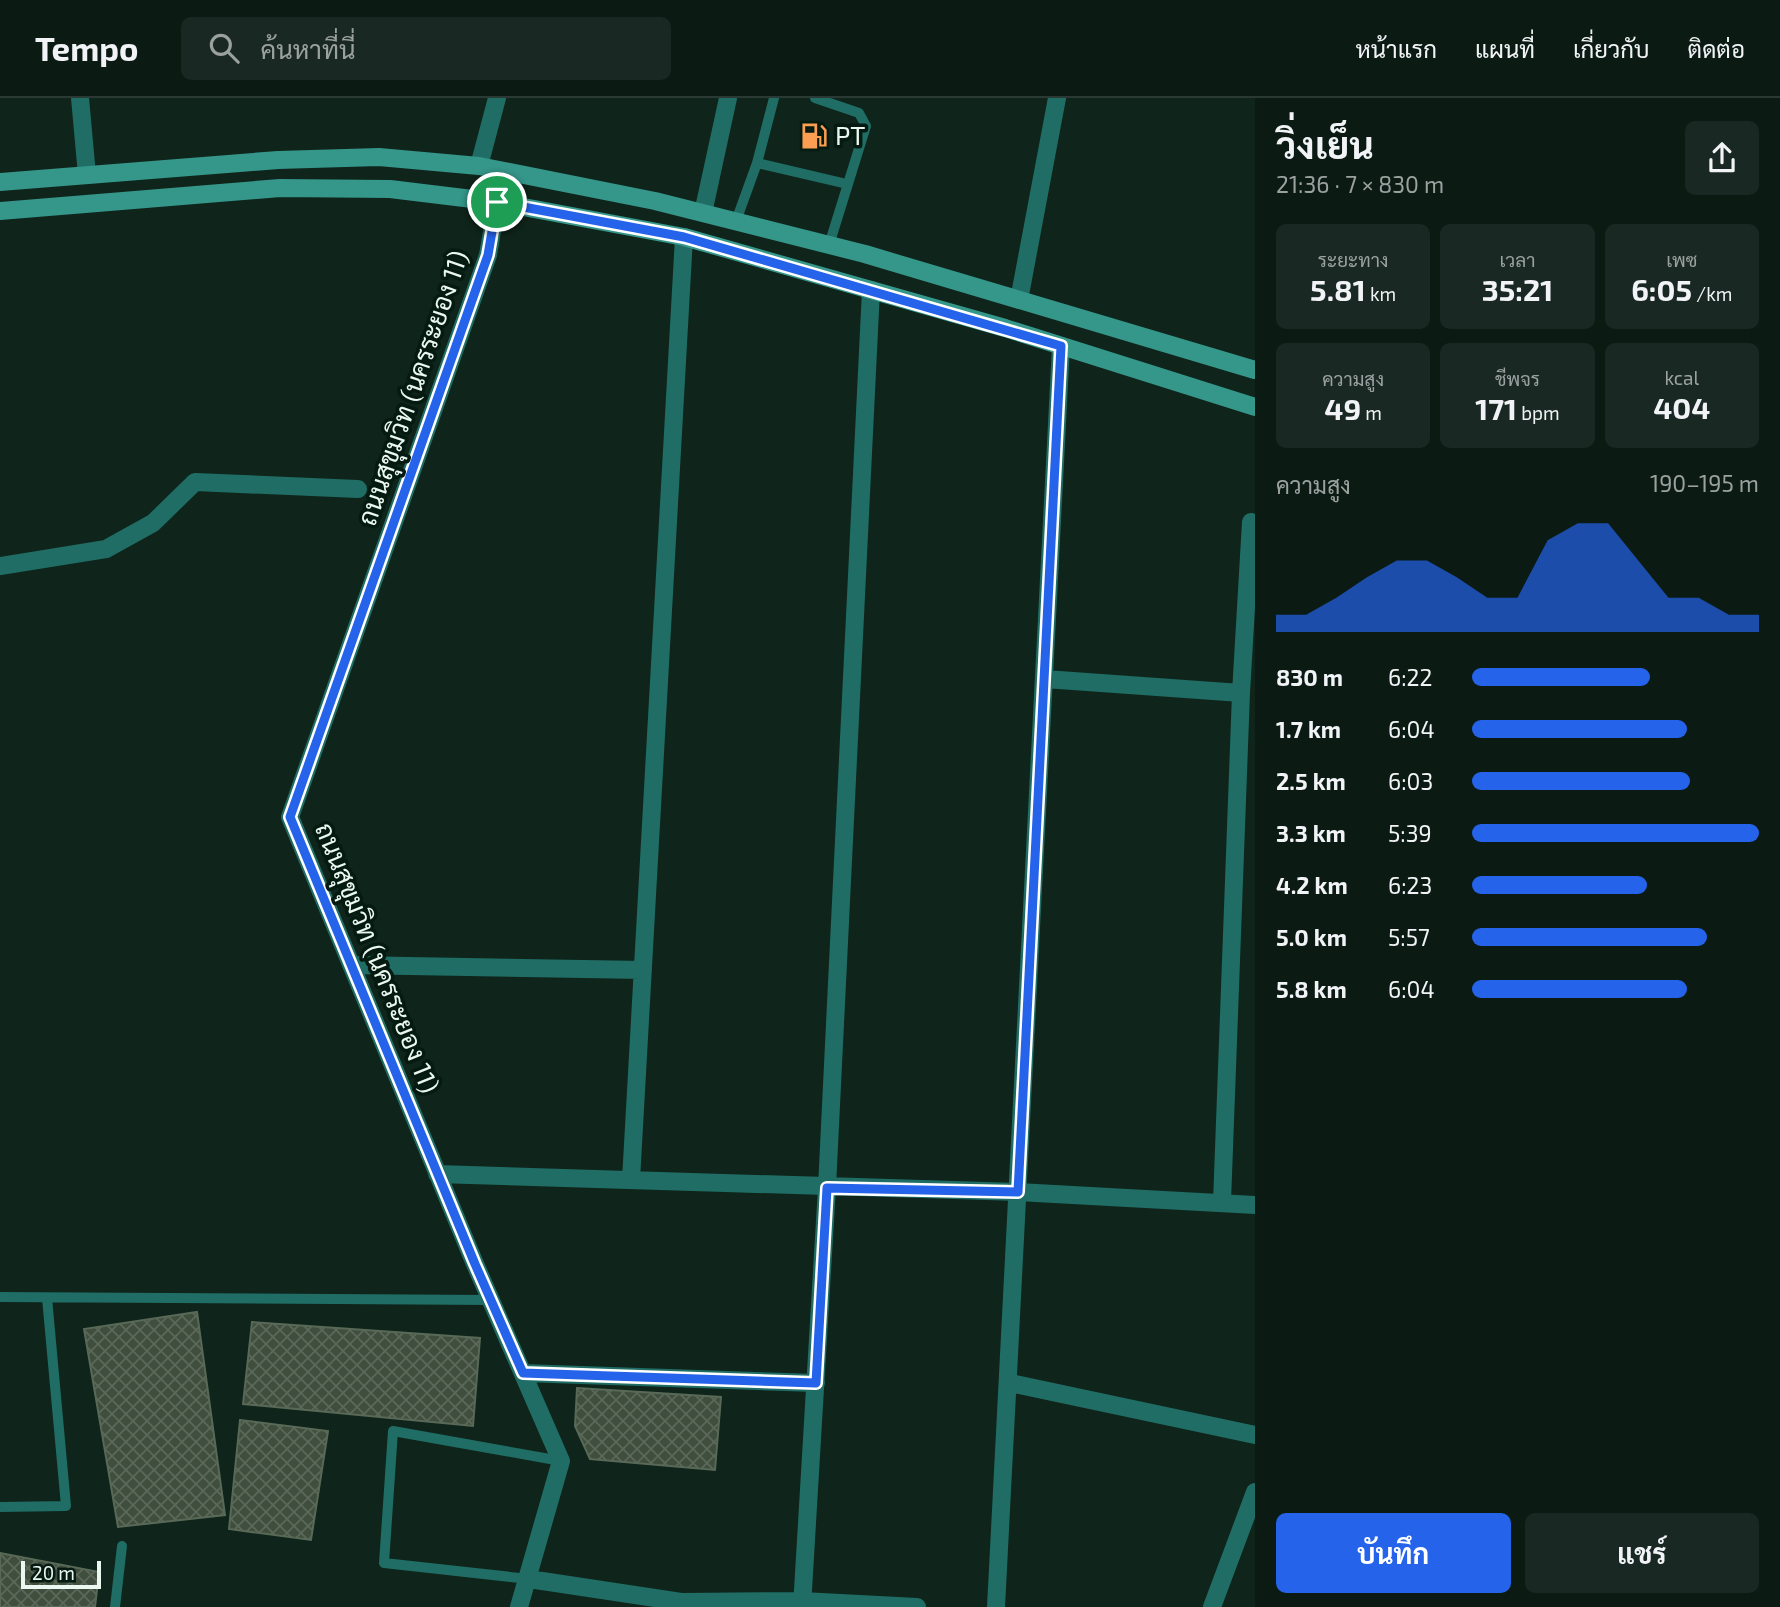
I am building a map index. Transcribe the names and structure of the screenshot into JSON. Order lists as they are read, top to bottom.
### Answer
{
  "streets": {
    "street": ["ถนนสุขุมวิท (นครระยอง 11)"]
  },
  "places": {
    "fuel station": ["PT"]
  },
  "scale_bar": "20 m",
  "page": {
    "header": "Tempo",
    "search": "ค้นหาที่นี่",
    "nav": [
      "หน้าแรก",
      "แผนที่",
      "เกี่ยวกับ",
      "ติดต่อ"
    ],
    "heading": ["วิ่งเย็น", "21:36 · 7 × 830 m"],
    "stats": [
      ["ระยะทาง", "5.81 km"],
      ["เวลา", "35:21"],
      ["เพซ", "6:05 /km"],
      ["ความสูง", "49 m"],
      ["ชีพจร", "171 bpm"],
      ["kcal", "404"]
    ],
    "chart": ["ความสูง", "190–195 m"],
    "list": [
      {
        "name": "830 m",
        "note": "6:22"
      },
      {
        "name": "1.7 km",
        "note": "6:04"
      },
      {
        "name": "2.5 km",
        "note": "6:03"
      },
      {
        "name": "3.3 km",
        "note": "5:39"
      },
      {
        "name": "4.2 km",
        "note": "6:23"
      },
      {
        "name": "5.0 km",
        "note": "5:57"
      },
      {
        "name": "5.8 km",
        "note": "6:04"
      }
    ],
    "buttons": ["บันทึก", "แชร์"],
    "scale": "20 m"
  }
}
